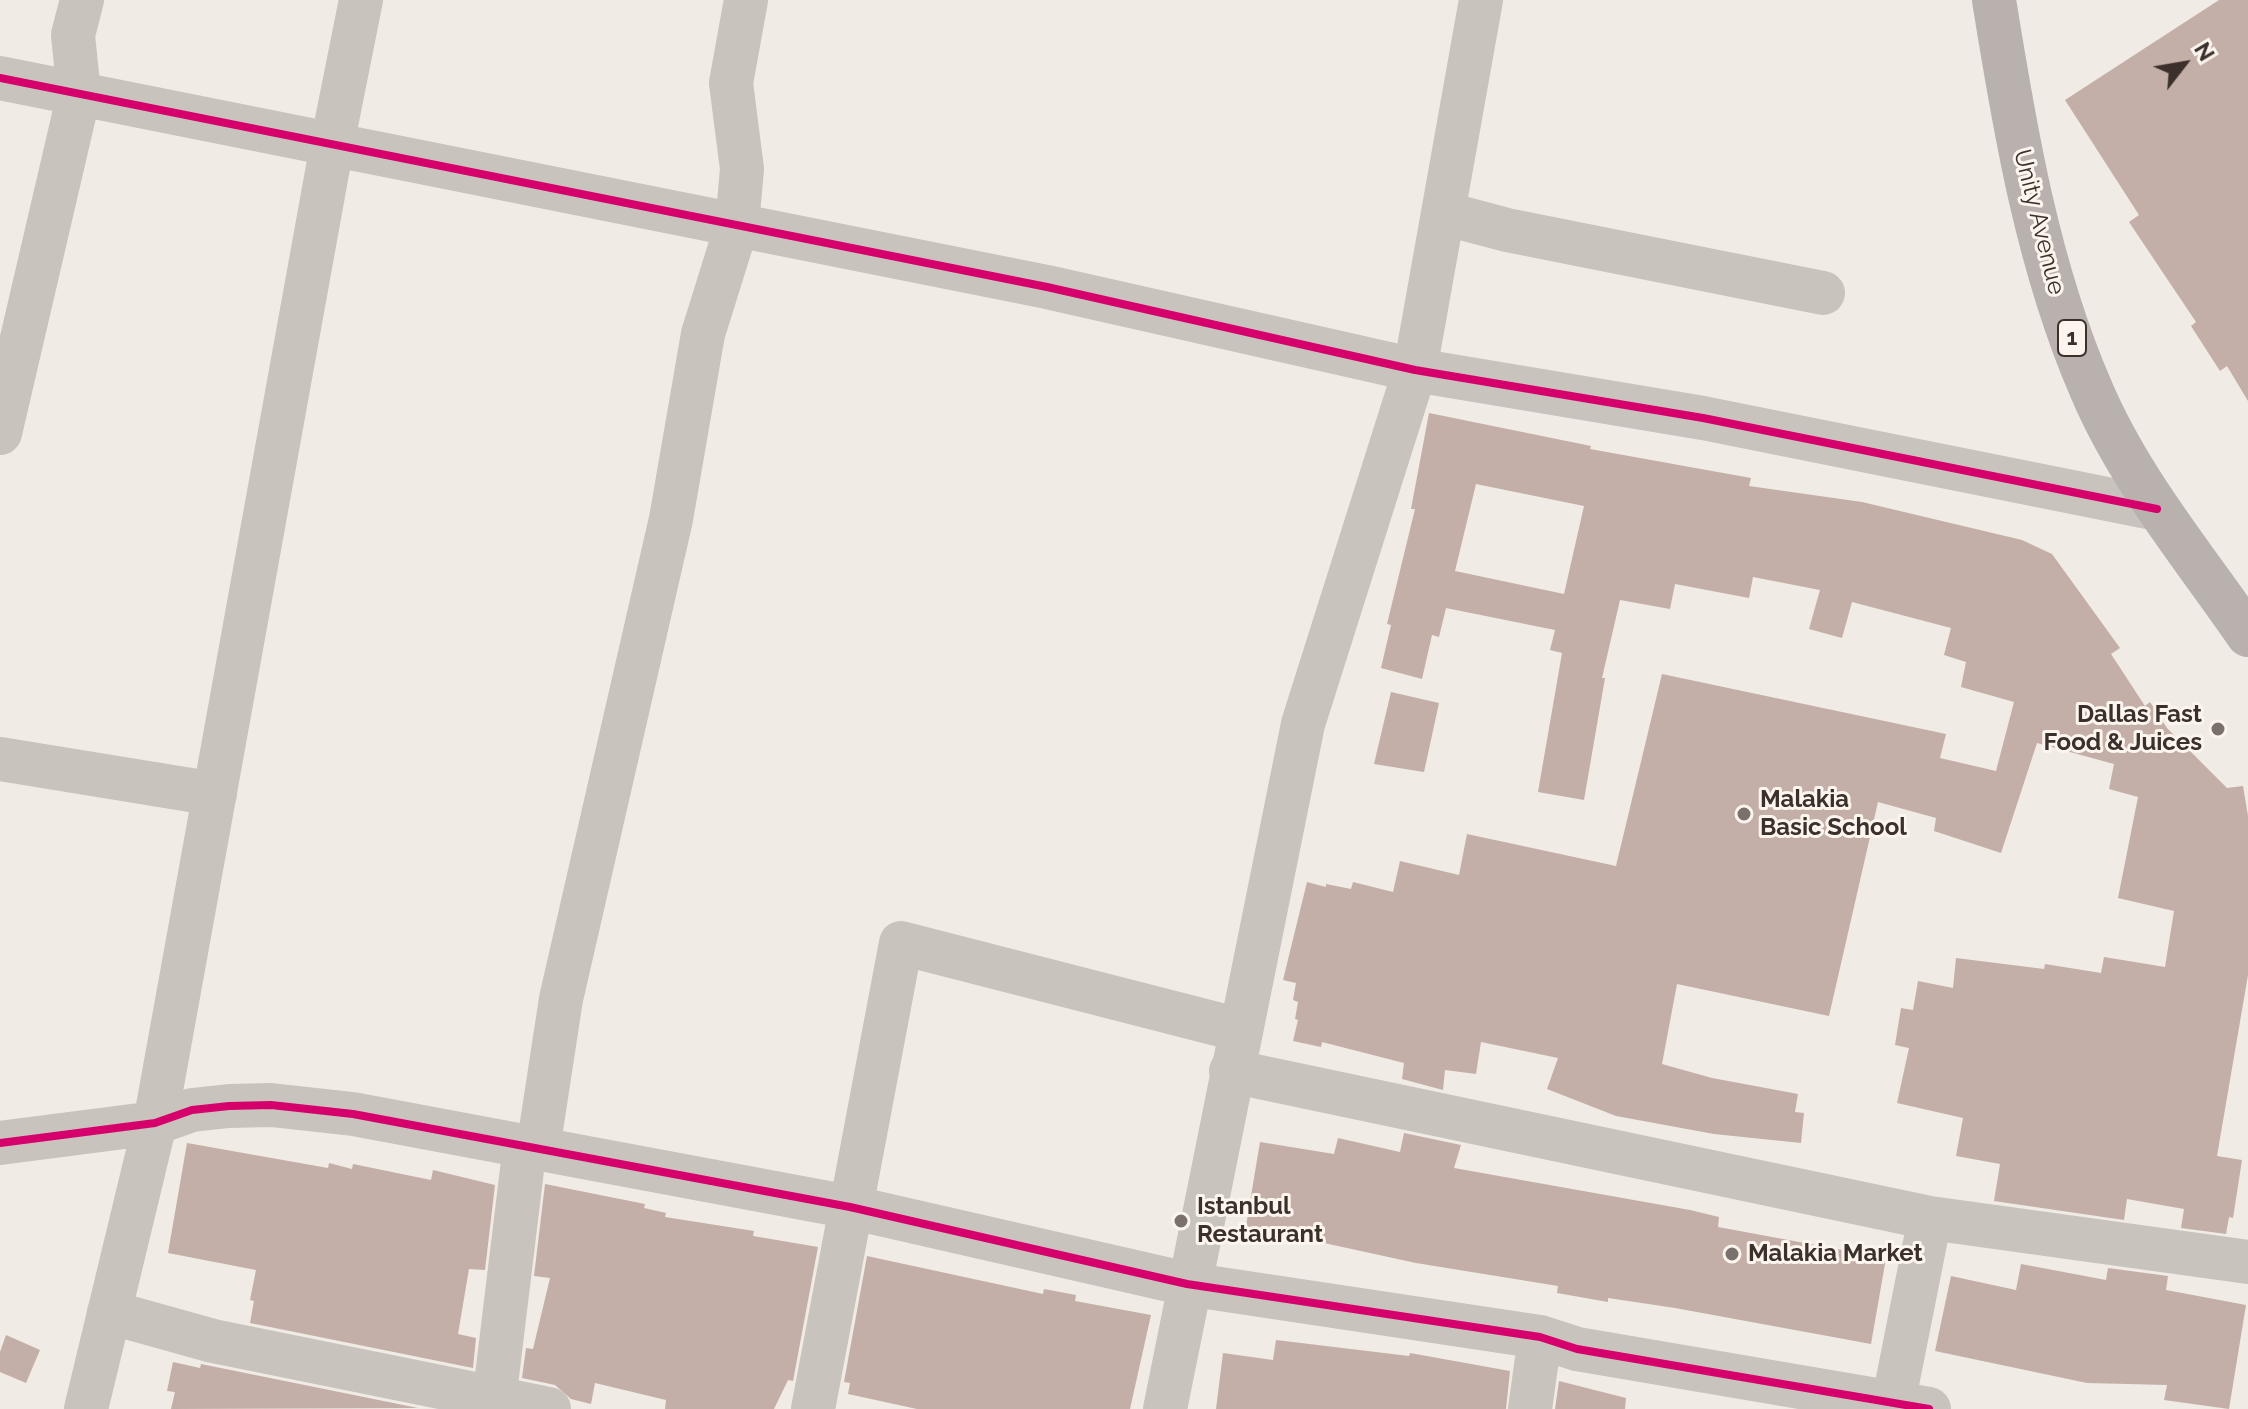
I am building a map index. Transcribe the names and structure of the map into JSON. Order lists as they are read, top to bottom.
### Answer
{
  "streets": {
    "main road": ["Unity Avenue", "1"]
  },
  "places": [
    "Dallas Fast Food & Juices",
    "Malakia Basic School",
    "Istanbul Restaurant",
    "Malakia Market"
  ],
  "north": "top right"
}
